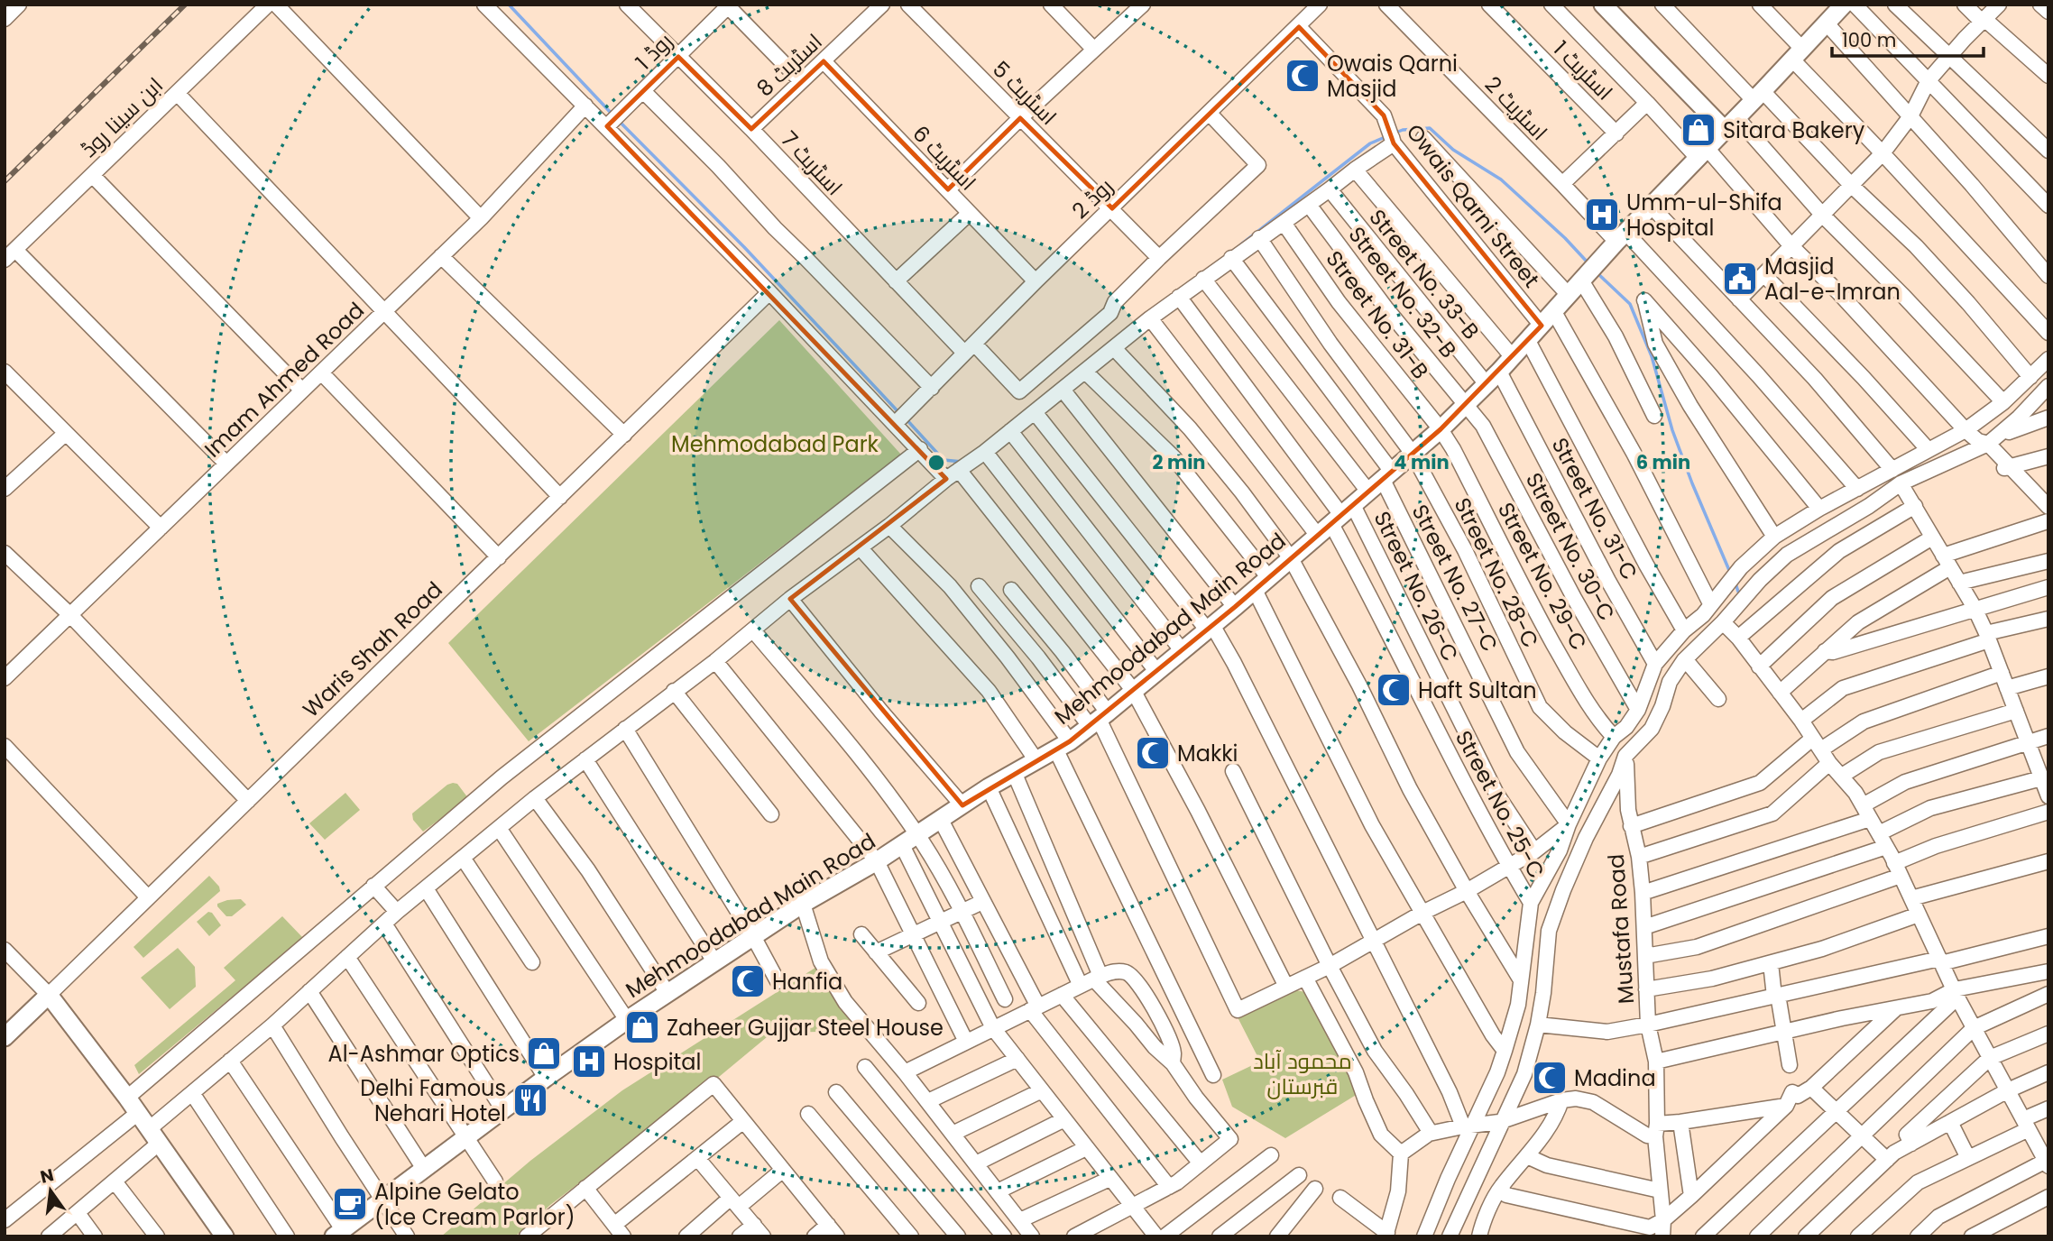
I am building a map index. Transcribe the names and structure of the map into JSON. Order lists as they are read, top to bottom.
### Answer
{
  "streets": {
    "main road": ["Mehmoodabad Main Road", "Waris Shah Road"],
    "street": [
      "روڈ 1",
      "اسٹریٹ 8",
      "اسٹریٹ 1",
      "اسٹریٹ 5",
      "اسٹریٹ 2",
      "ابن سینا روڈ",
      "اسٹریٹ 6",
      "اسٹریٹ 7",
      "روڈ 2",
      "Owais Qarni Street",
      "Street No. 33-B",
      "Street No. 32-B",
      "Street No. 31-B",
      "Imam Ahmed Road",
      "Street No. 31-C",
      "Street No. 30-C",
      "Street No. 28-C",
      "Street No. 29-C",
      "Street No. 27-C",
      "Street No. 26-C",
      "Street No. 25-C",
      "Mustafa Road"
    ]
  },
  "crossings": [
    ["روڈ 1", "اسٹریٹ 7"],
    ["اسٹریٹ 8", "اسٹریٹ 6"],
    ["اسٹریٹ 8", "اسٹریٹ 7"],
    ["اسٹریٹ 5", "اسٹریٹ 7"],
    ["اسٹریٹ 5", "روڈ 2"],
    ["اسٹریٹ 2", "Mehmoodabad Main Road"],
    ["اسٹریٹ 6", "روڈ 2"],
    ["اسٹریٹ 7", "روڈ 2"],
    ["روڈ 2", "Owais Qarni Street"],
    ["Owais Qarni Street", "Mehmoodabad Main Road"],
    ["Street No. 33-B", "Mehmoodabad Main Road"],
    ["Street No. 32-B", "Street No. 30-C"],
    ["Street No. 32-B", "Mehmoodabad Main Road"],
    ["Street No. 31-B", "Street No. 29-C"],
    ["Street No. 31-B", "Mehmoodabad Main Road"],
    ["Street No. 31-C", "Mehmoodabad Main Road"],
    ["Street No. 30-C", "Mehmoodabad Main Road"],
    ["Street No. 28-C", "Mehmoodabad Main Road"],
    ["Street No. 29-C", "Mehmoodabad Main Road"],
    ["Street No. 27-C", "Mehmoodabad Main Road"],
    ["Street No. 26-C", "Mehmoodabad Main Road"],
    ["Street No. 26-C", "Street No. 25-C"],
    ["Mehmoodabad Main Road", "Street No. 25-C"]
  ],
  "parks": ["Mehmodabad Park", "محمود آباد قبرستان"],
  "places": {
    "mosque": [
      "Owais Qarni Masjid",
      "Haft Sultan",
      "Makki",
      "Hanfia",
      "Madina"
    ],
    "shop": ["Sitara Bakery", "Zaheer Gujjar Steel House", "Al-Ashmar Optics"],
    "hospital": ["Umm-ul-Shifa Hospital", "Hospital"],
    "public building": ["Masjid Aal-e-Imran"],
    "restaurant": ["Delhi Famous Nehari Hotel"],
    "cafe": ["Alpine Gelato (Ice Cream Parlor)"]
  },
  "scale_bar": "100 m",
  "north": "top",
  "rings": ["2 min", "4 min", "6 min"]
}
